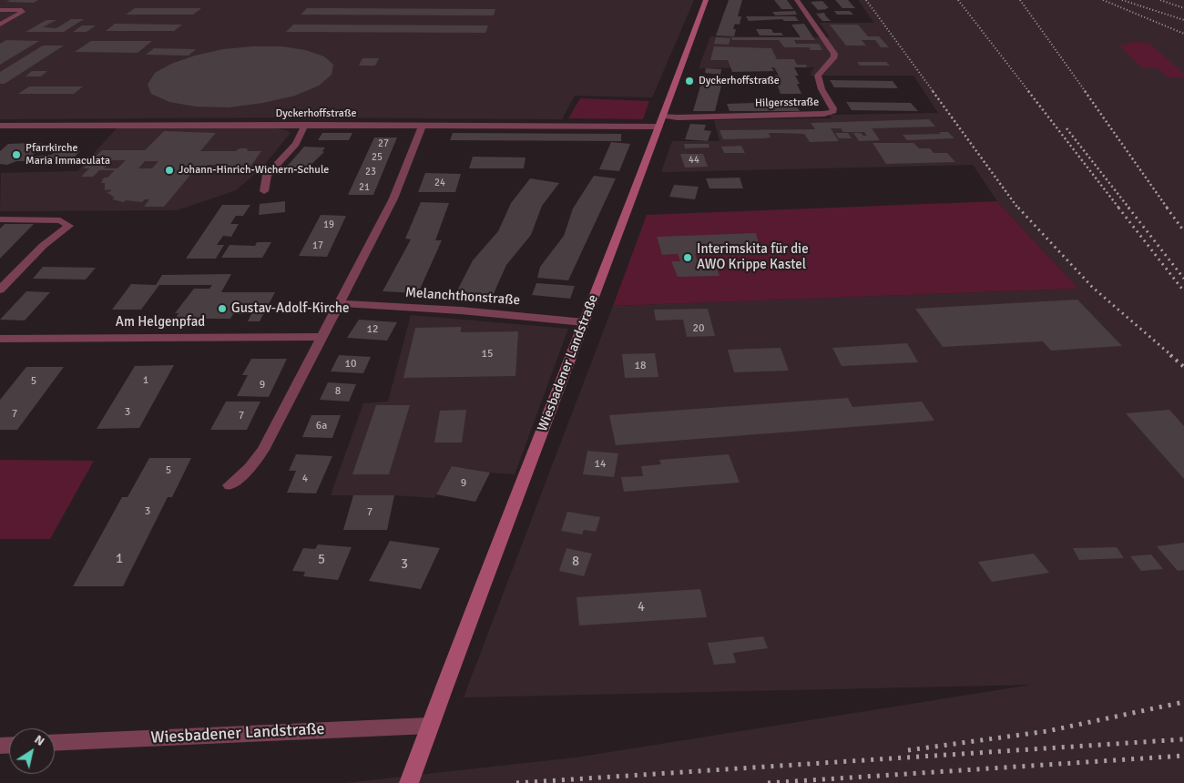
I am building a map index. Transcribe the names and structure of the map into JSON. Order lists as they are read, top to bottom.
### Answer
{
  "streets": {
    "main road": ["Wiesbadener Landstraße"],
    "street": [
      "Hilgersstraße",
      "Dyckerhoffstraße",
      "Melanchthonstraße",
      "Am Helgenpfad"
    ]
  },
  "crossings": [
    ["Hilgersstraße", "Dyckerhoffstraße"],
    ["Hilgersstraße", "Wiesbadener Landstraße"],
    ["Dyckerhoffstraße", "Wiesbadener Landstraße"],
    ["Melanchthonstraße", "Wiesbadener Landstraße"]
  ],
  "places": [
    "Dyckerhoffstraße",
    "Pfarrkirche Maria Immaculata",
    "Johann-Hinrich-Wichern-Schule",
    "Interimskita für die AWO Krippe Kastel",
    "Gustav-Adolf-Kirche"
  ],
  "house_numbers": [
    "27",
    "25",
    "44",
    "23",
    "24",
    "21",
    "19",
    "17",
    "20",
    "12",
    "15",
    "10",
    "18",
    "1",
    "5",
    "9",
    "8",
    "3",
    "7",
    "7",
    "6a",
    "14",
    "5",
    "4",
    "9",
    "3",
    "7",
    "1",
    "5",
    "8",
    "3",
    "4"
  ],
  "north": "top right"
}
